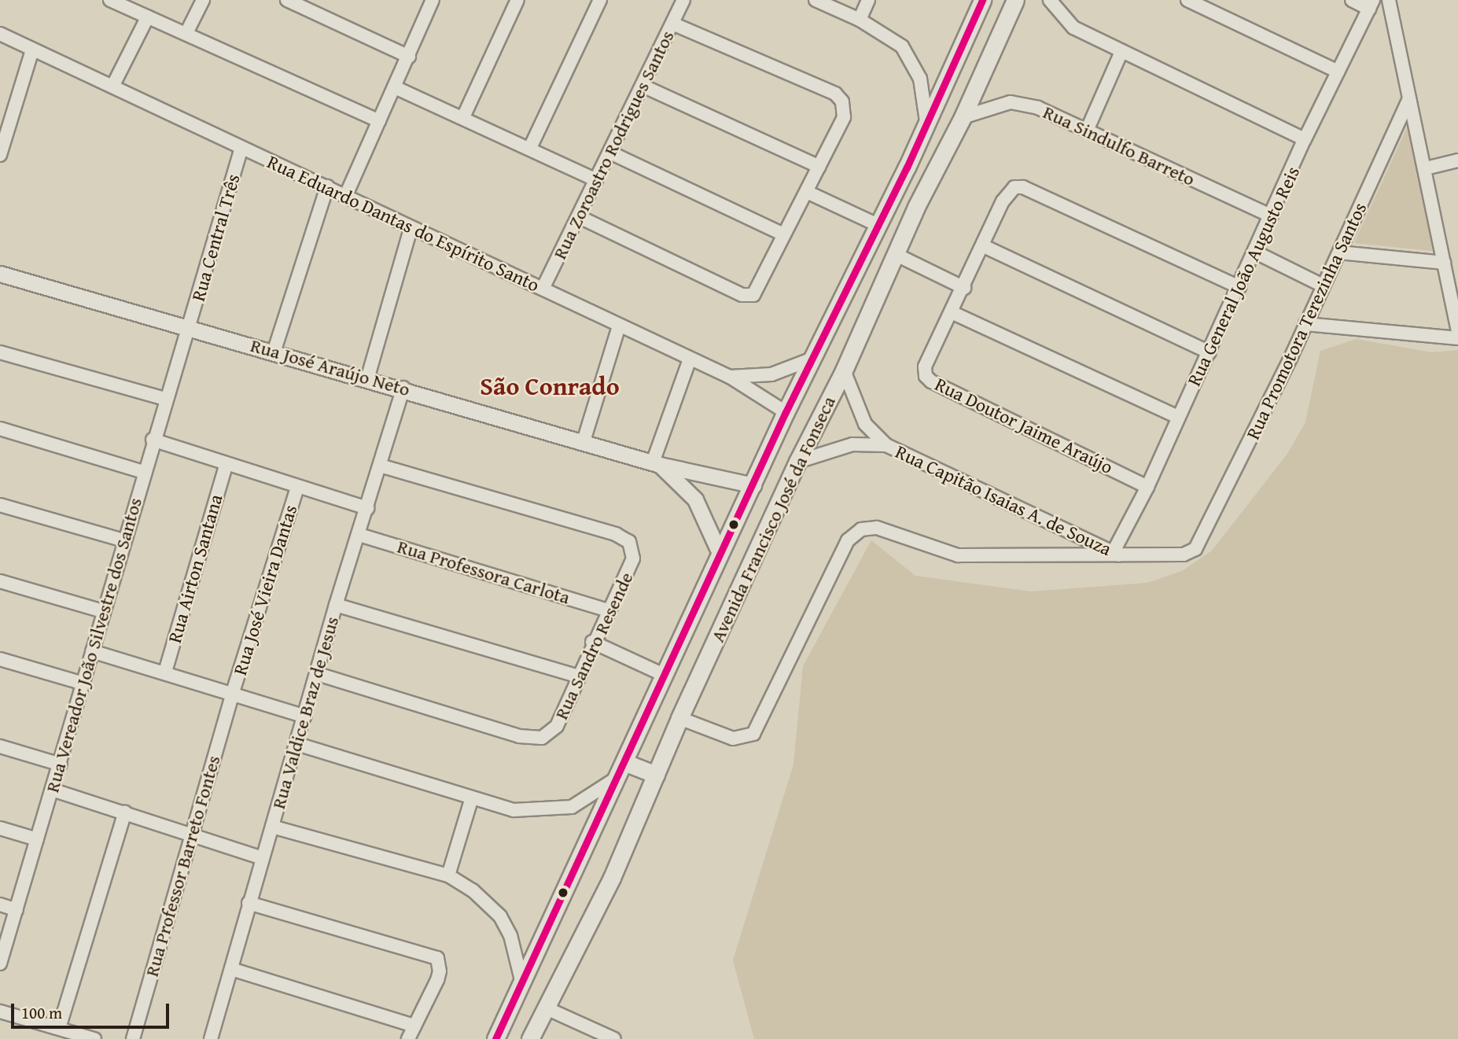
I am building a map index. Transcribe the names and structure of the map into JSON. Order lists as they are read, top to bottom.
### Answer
{
  "streets": {
    "main road": ["Avenida Francisco José da Fonseca"],
    "street": [
      "Rua Zoroastro Rodrigues Santos",
      "Rua Sindulfo Barreto",
      "Rua Eduardo Dantas do Espírito Santo",
      "Rua Central Três",
      "Rua General João Augusto Reis",
      "Rua Promotora Terezinha Santos",
      "Rua José Araújo Neto",
      "Rua Doutor Jaime Araújo",
      "Rua Capitão Isaias A. de Souza",
      "Rua Airton Santana",
      "Rua Professora Carlota",
      "Rua José Vieira Dantas",
      "Rua Vereador João Silvestre dos Santos",
      "Rua Sandro Resende",
      "Rua Valdice Braz de Jesus",
      "Rua Professor Barreto Fontes"
    ]
  },
  "crossings": [
    ["Rua Zoroastro Rodrigues Santos", "Rua Eduardo Dantas do Espírito Santo"],
    ["Rua Sindulfo Barreto", "Rua General João Augusto Reis"],
    ["Rua Sindulfo Barreto", "Avenida Francisco José da Fonseca"],
    ["Rua Eduardo Dantas do Espírito Santo", "Rua Central Três"],
    ["Rua Eduardo Dantas do Espírito Santo", "Avenida Francisco José da Fonseca"],
    ["Rua Central Três", "Rua José Araújo Neto"],
    ["Rua Central Três", "Rua Vereador João Silvestre dos Santos"],
    ["Rua General João Augusto Reis", "Rua Promotora Terezinha Santos"],
    ["Rua General João Augusto Reis", "Rua Doutor Jaime Araújo"],
    ["Rua General João Augusto Reis", "Rua Capitão Isaias A. de Souza"],
    ["Rua Promotora Terezinha Santos", "Rua Capitão Isaias A. de Souza"],
    ["Rua José Araújo Neto", "Avenida Francisco José da Fonseca"],
    ["Rua José Araújo Neto", "Rua Vereador João Silvestre dos Santos"],
    ["Rua José Araújo Neto", "Rua Valdice Braz de Jesus"],
    ["Rua Capitão Isaias A. de Souza", "Avenida Francisco José da Fonseca"],
    ["Rua Professora Carlota", "Rua Sandro Resende"],
    ["Rua Professora Carlota", "Rua Valdice Braz de Jesus"],
    ["Rua José Vieira Dantas", "Rua Professor Barreto Fontes"],
    ["Rua Sandro Resende", "Rua Valdice Braz de Jesus"]
  ],
  "districts": ["São Conrado"],
  "scale_bar": "100 m"
}
